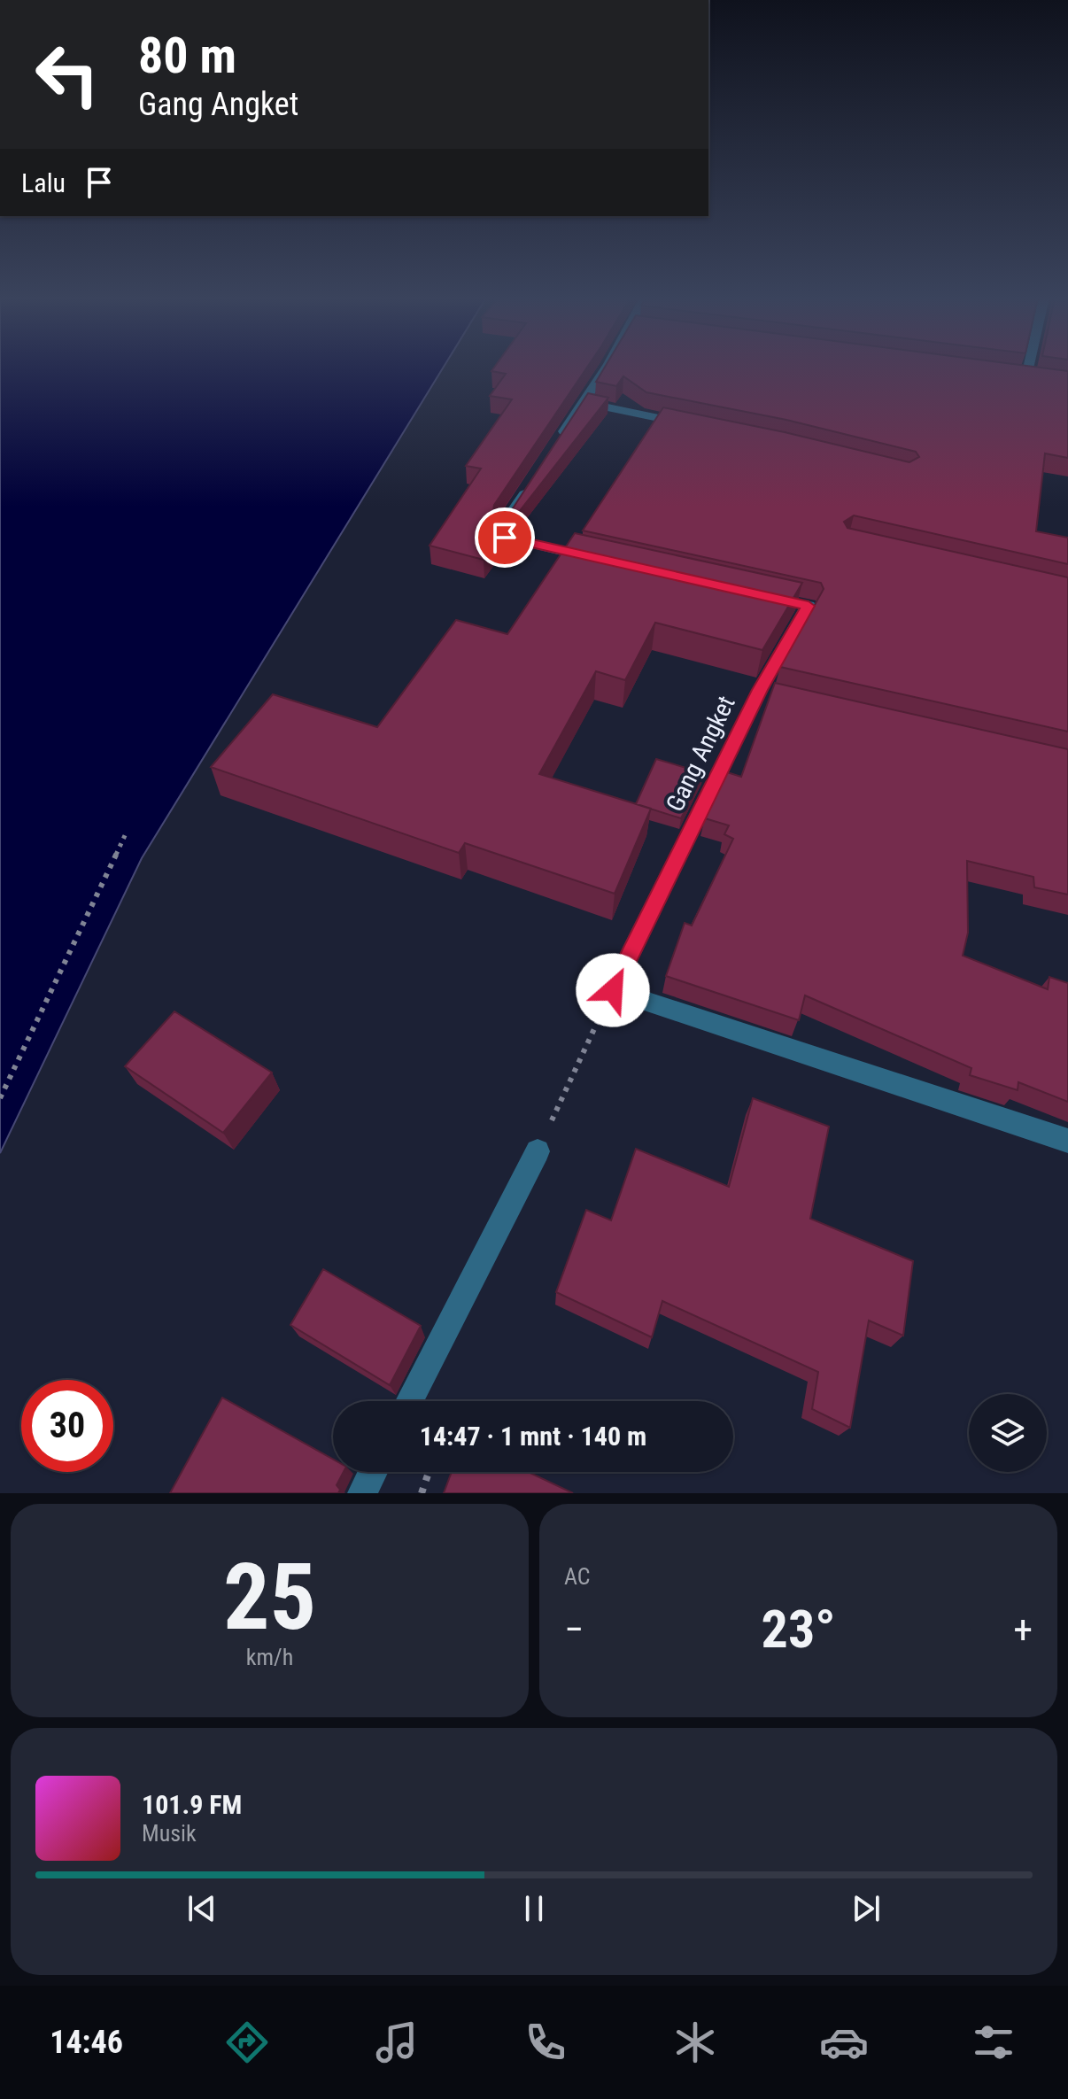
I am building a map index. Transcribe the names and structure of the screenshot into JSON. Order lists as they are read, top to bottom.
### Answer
{
  "streets": {
    "street": ["Gang Angket"]
  },
  "page": {
    "turn": ["80 m", "Gang Angket"],
    "then": "Lalu",
    "limit": "30",
    "trip": "14:47 · 1 mnt · 140 m",
    "tile": [
      ["25", "km/h"],
      "AC"
    ],
    "heat": ["−", "23°", "+"],
    "song": ["101.9 FM", "Musik"],
    "tabs": "14:46"
  }
}
